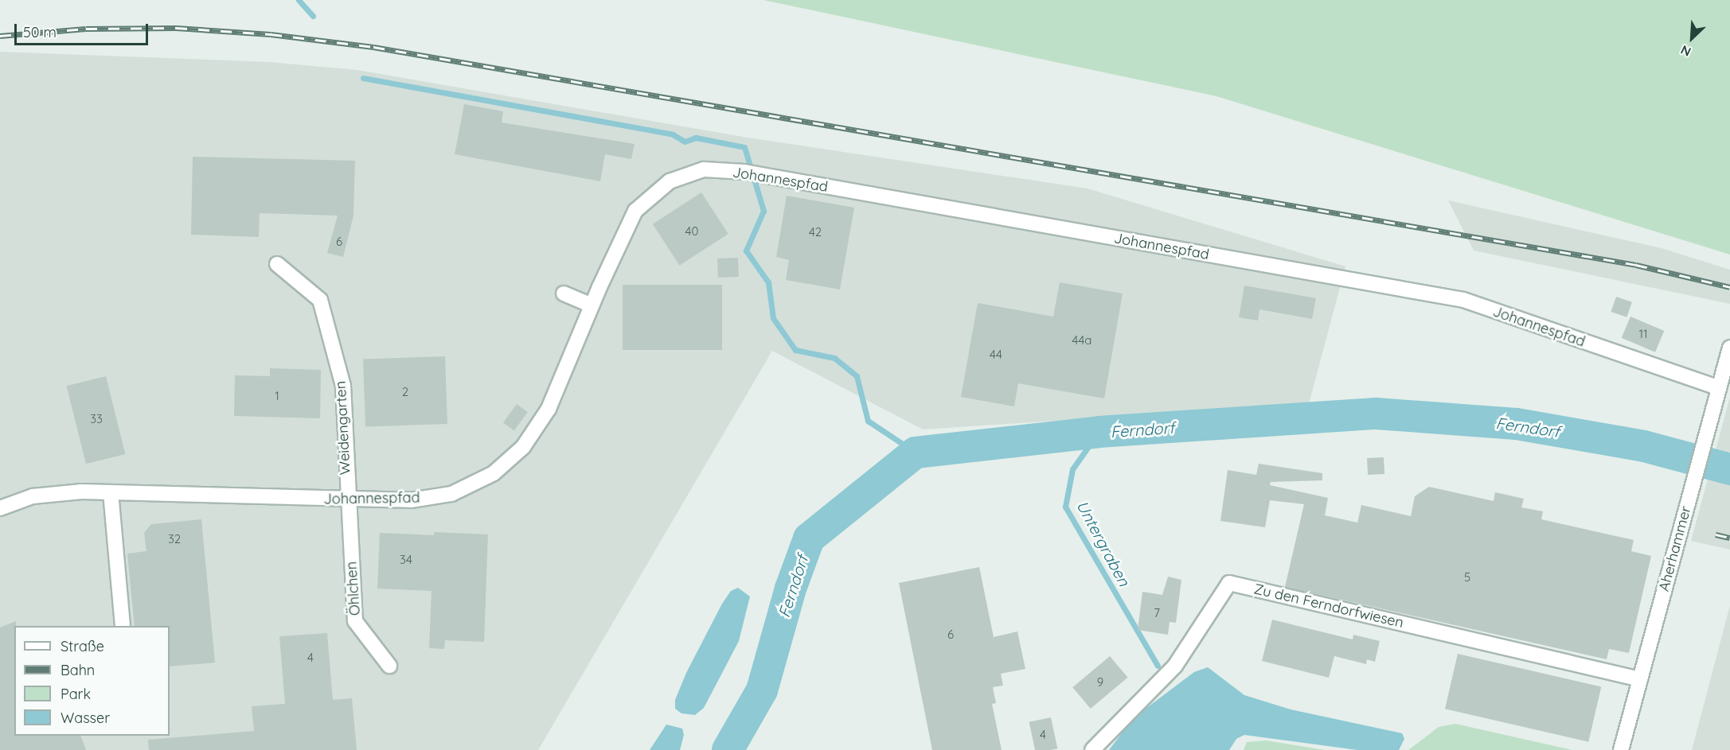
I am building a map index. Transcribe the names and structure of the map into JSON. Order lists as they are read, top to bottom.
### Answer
{
  "streets": {
    "street": [
      "Johannespfad",
      "Weidengarten",
      "Aherhammer",
      "Öhlchen",
      "Zu den Ferndorfwiesen"
    ]
  },
  "crossings": [
    ["Johannespfad", "Weidengarten"],
    ["Johannespfad", "Aherhammer"],
    ["Johannespfad", "Öhlchen"],
    ["Weidengarten", "Öhlchen"],
    ["Aherhammer", "Zu den Ferndorfwiesen"]
  ],
  "water": ["Ferndorf", "Untergraben"],
  "house_numbers": [
    "40",
    "42",
    "6",
    "11",
    "44a",
    "44",
    "2",
    "1",
    "33",
    "32",
    "34",
    "5",
    "7",
    "6",
    "4",
    "9",
    "4"
  ],
  "legend": [
    "Straße",
    "Bahn",
    "Park",
    "Wasser"
  ],
  "scale_bar": "50 m",
  "north": "bottom left"
}
